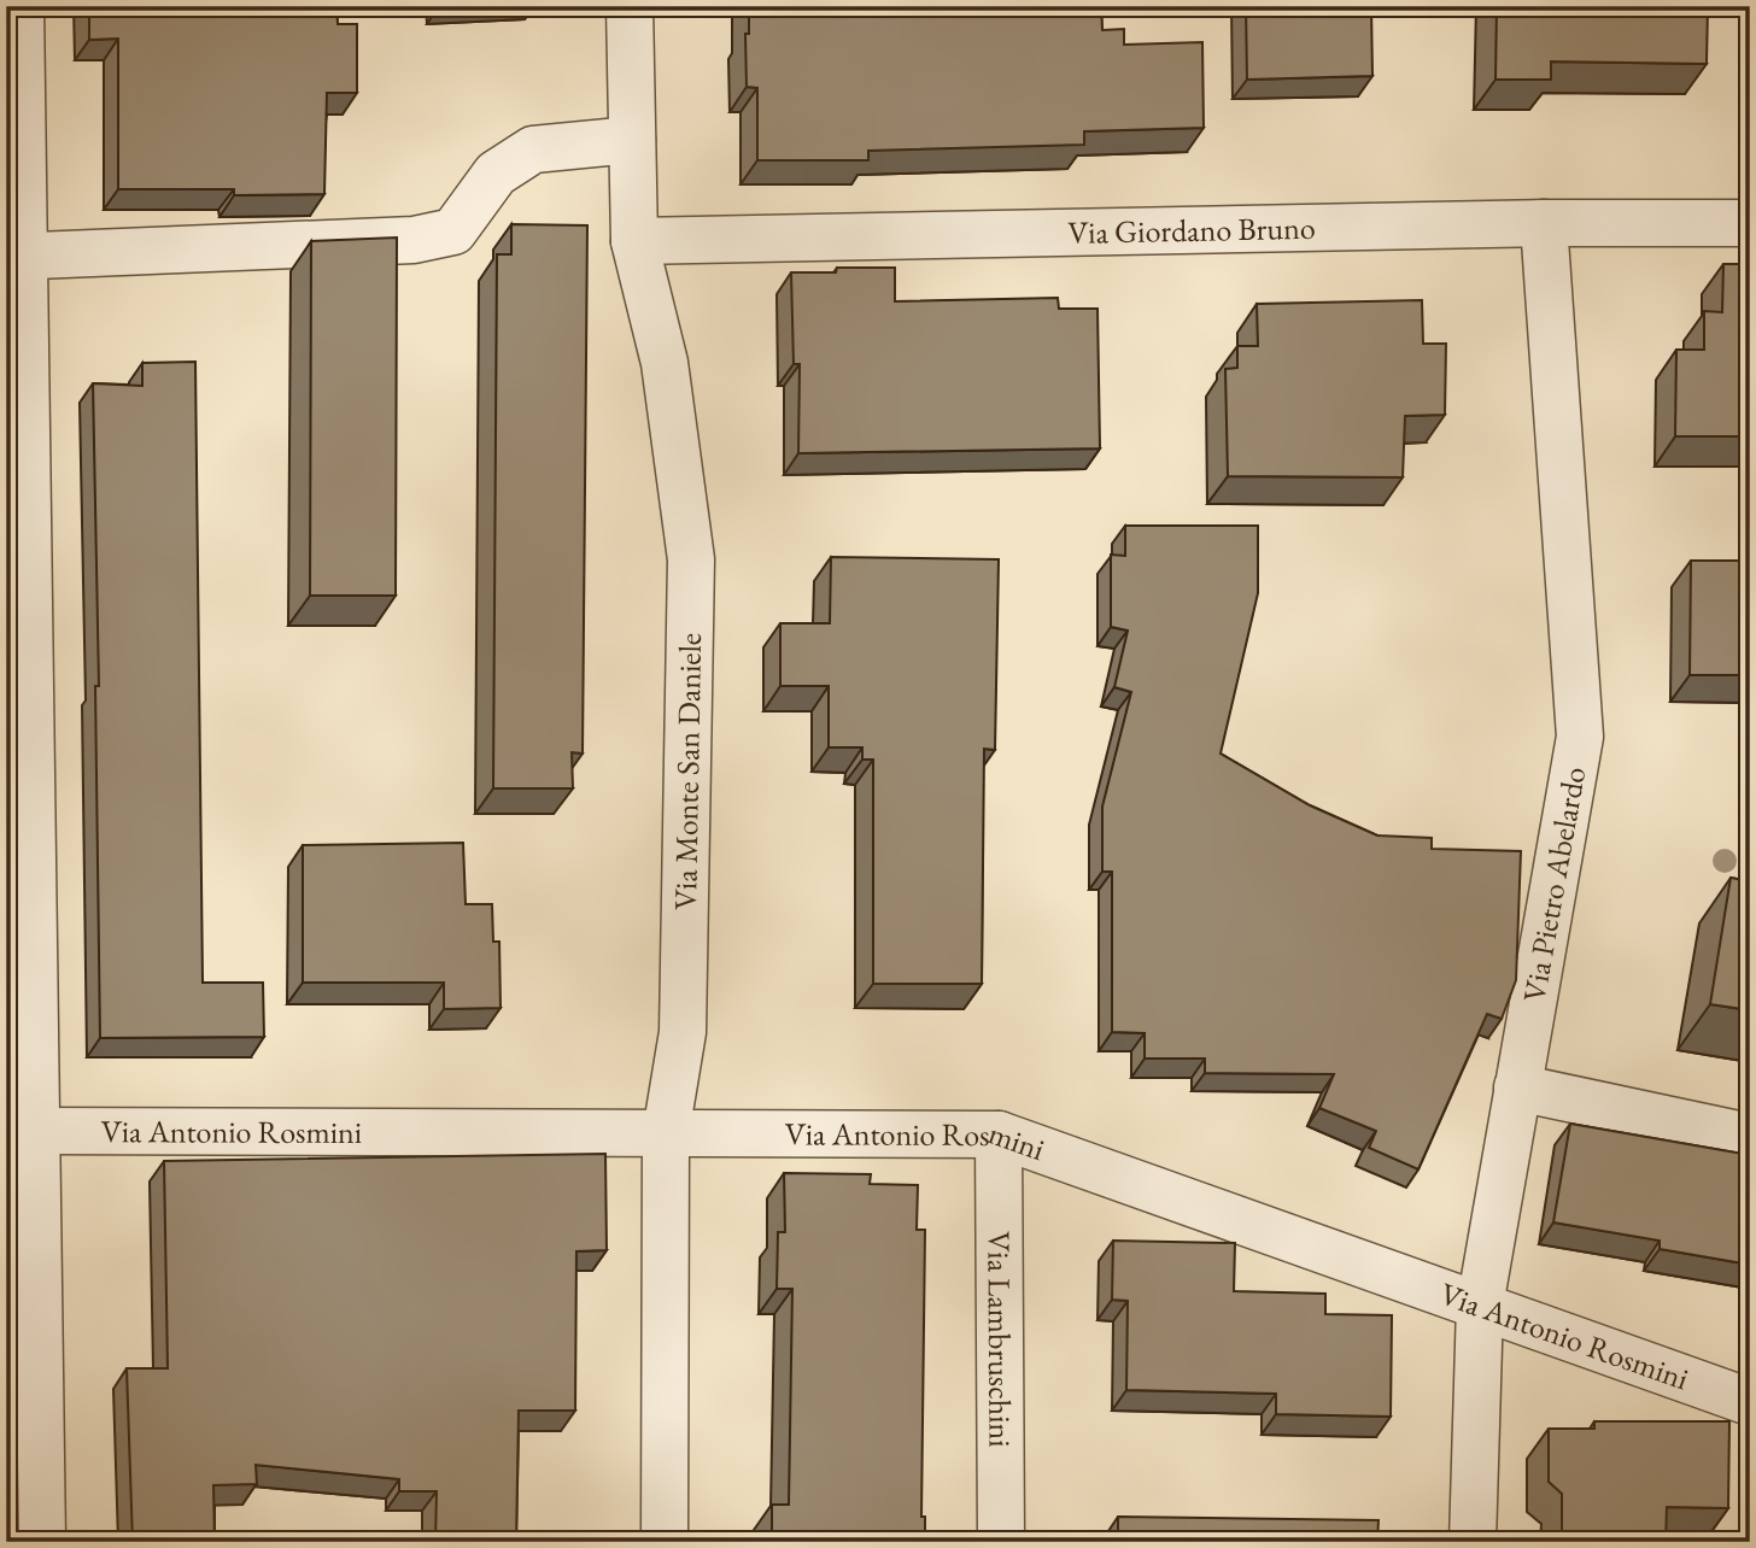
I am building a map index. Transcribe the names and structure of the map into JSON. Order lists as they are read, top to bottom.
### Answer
{
  "streets": {
    "street": [
      "Via Giordano Bruno",
      "Via Monte San Daniele",
      "Via Pietro Abelardo",
      "Via Antonio Rosmini",
      "Via Lambruschini"
    ]
  },
  "crossings": [
    ["Via Giordano Bruno", "Via Monte San Daniele"],
    ["Via Giordano Bruno", "Via Pietro Abelardo"],
    ["Via Monte San Daniele", "Via Antonio Rosmini"],
    ["Via Pietro Abelardo", "Via Antonio Rosmini"],
    ["Via Antonio Rosmini", "Via Lambruschini"]
  ]
}
